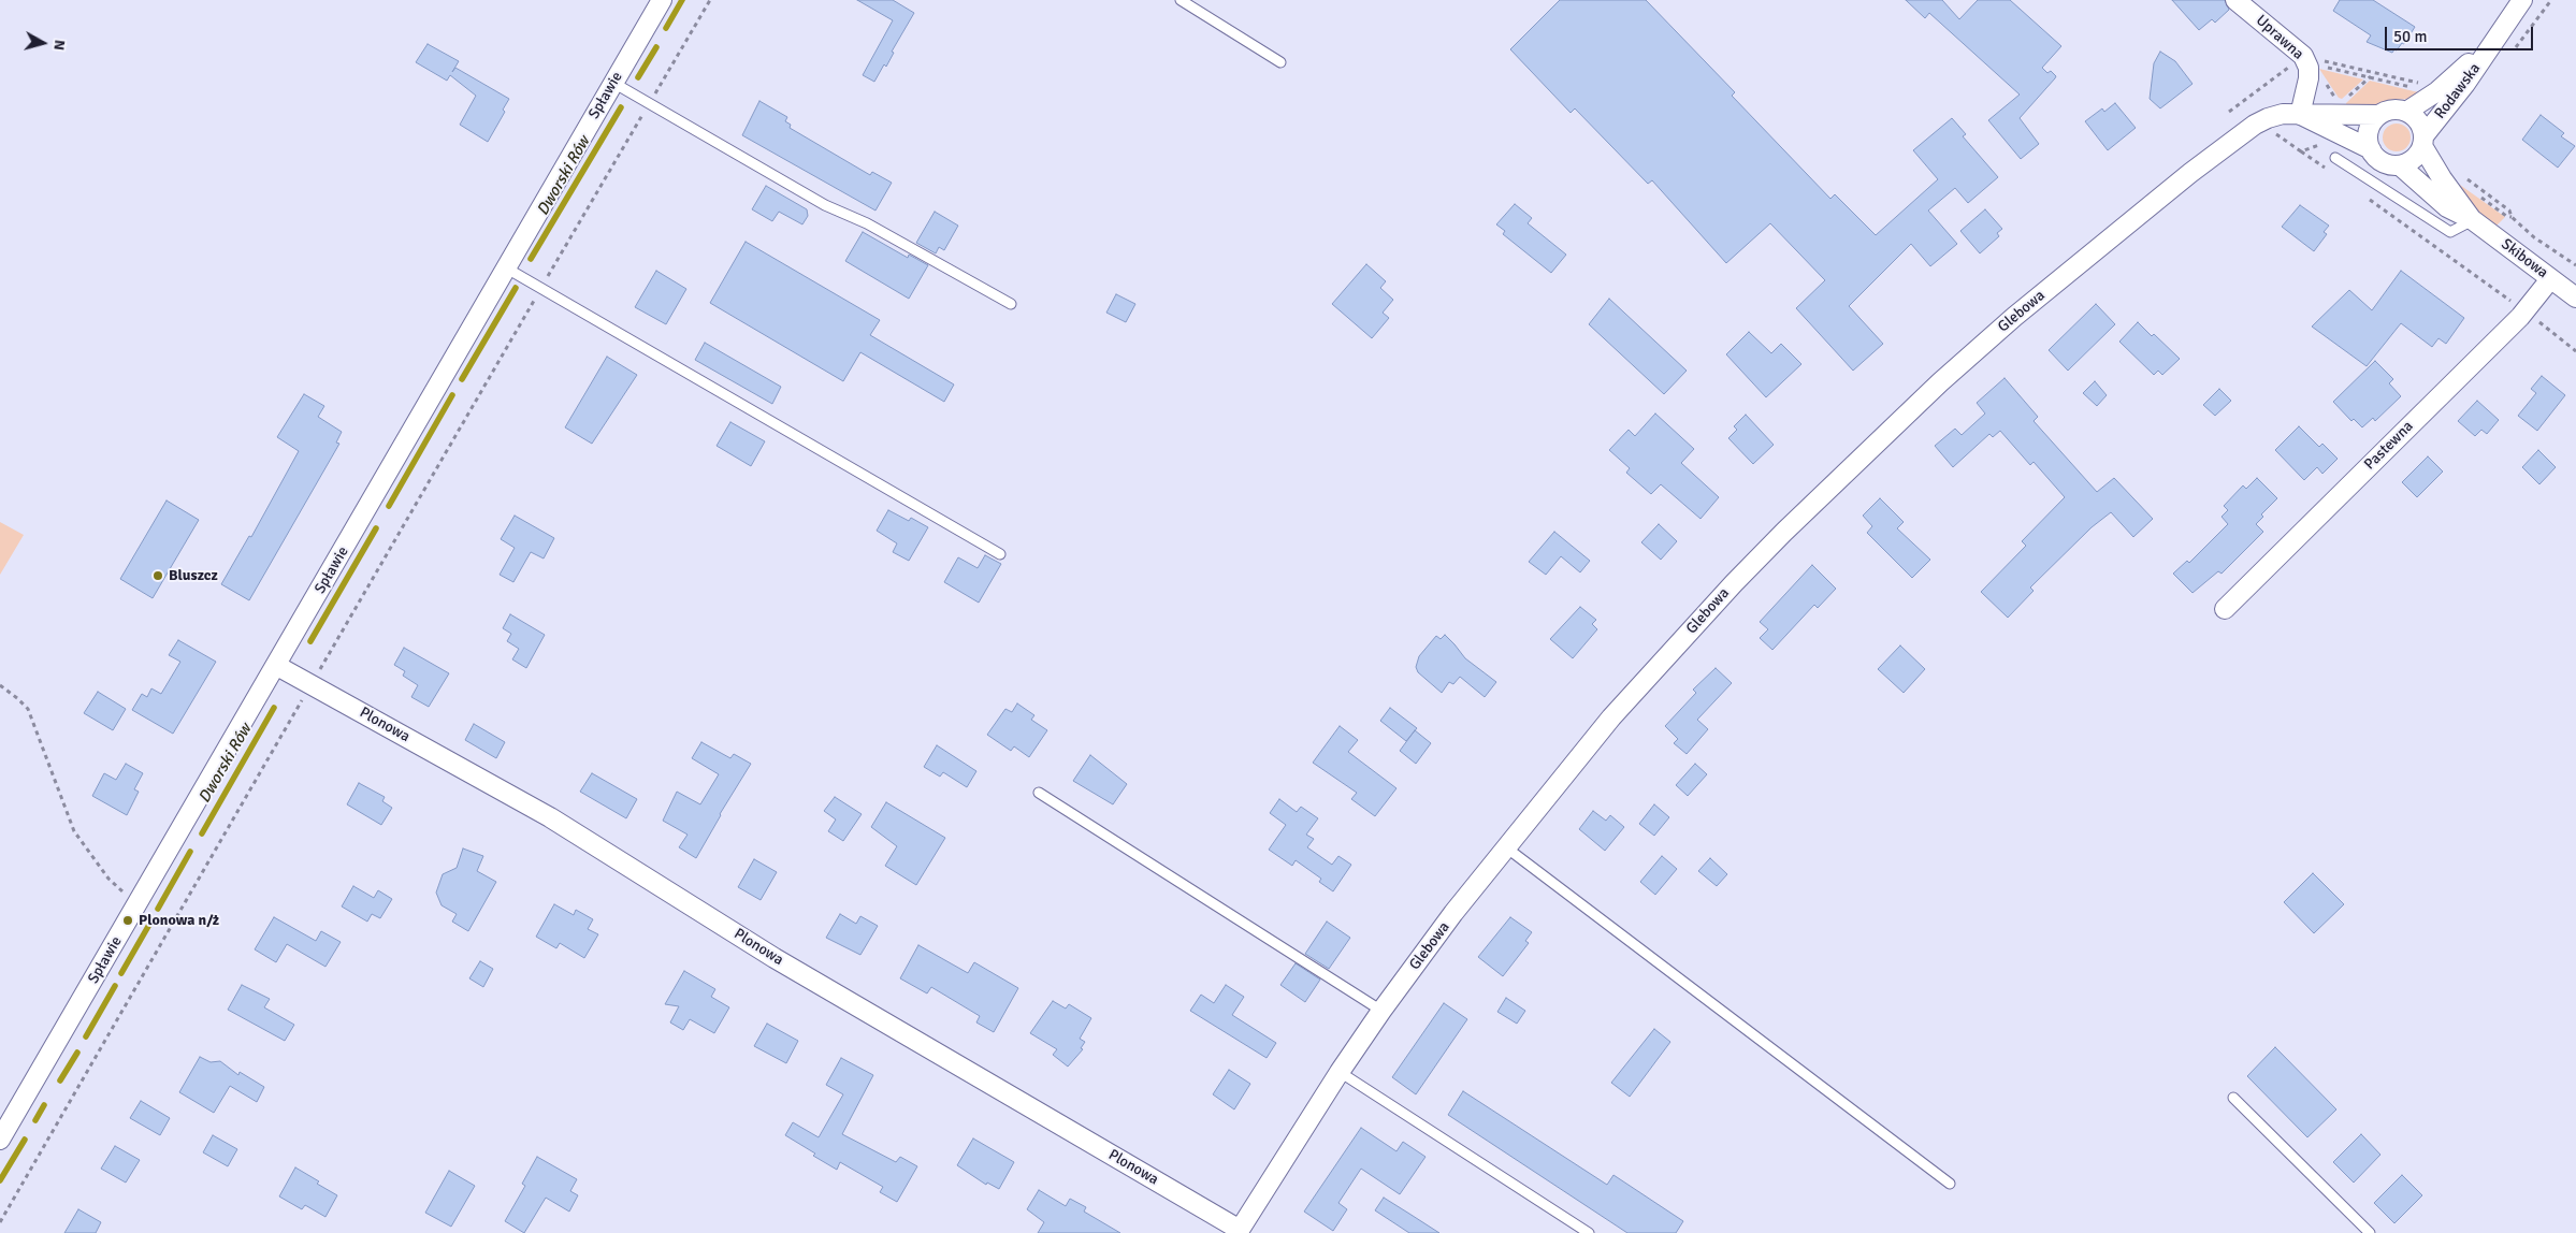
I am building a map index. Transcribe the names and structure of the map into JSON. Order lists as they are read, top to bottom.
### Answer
{
  "streets": {
    "street": [
      "Uprawna",
      "Rodawska",
      "Spławie",
      "Skibowa",
      "Glebowa",
      "Pastewna",
      "Plonowa"
    ]
  },
  "crossings": [
    ["Uprawna", "Glebowa"],
    ["Rodawska", "Skibowa"],
    ["Rodawska", "Glebowa"],
    ["Spławie", "Plonowa"],
    ["Skibowa", "Glebowa"],
    ["Skibowa", "Pastewna"],
    ["Glebowa", "Plonowa"]
  ],
  "water": ["Dworski Rów"],
  "places": ["Bluszcz", "Plonowa n/ż"],
  "scale_bar": "50 m",
  "north": "right"
}
